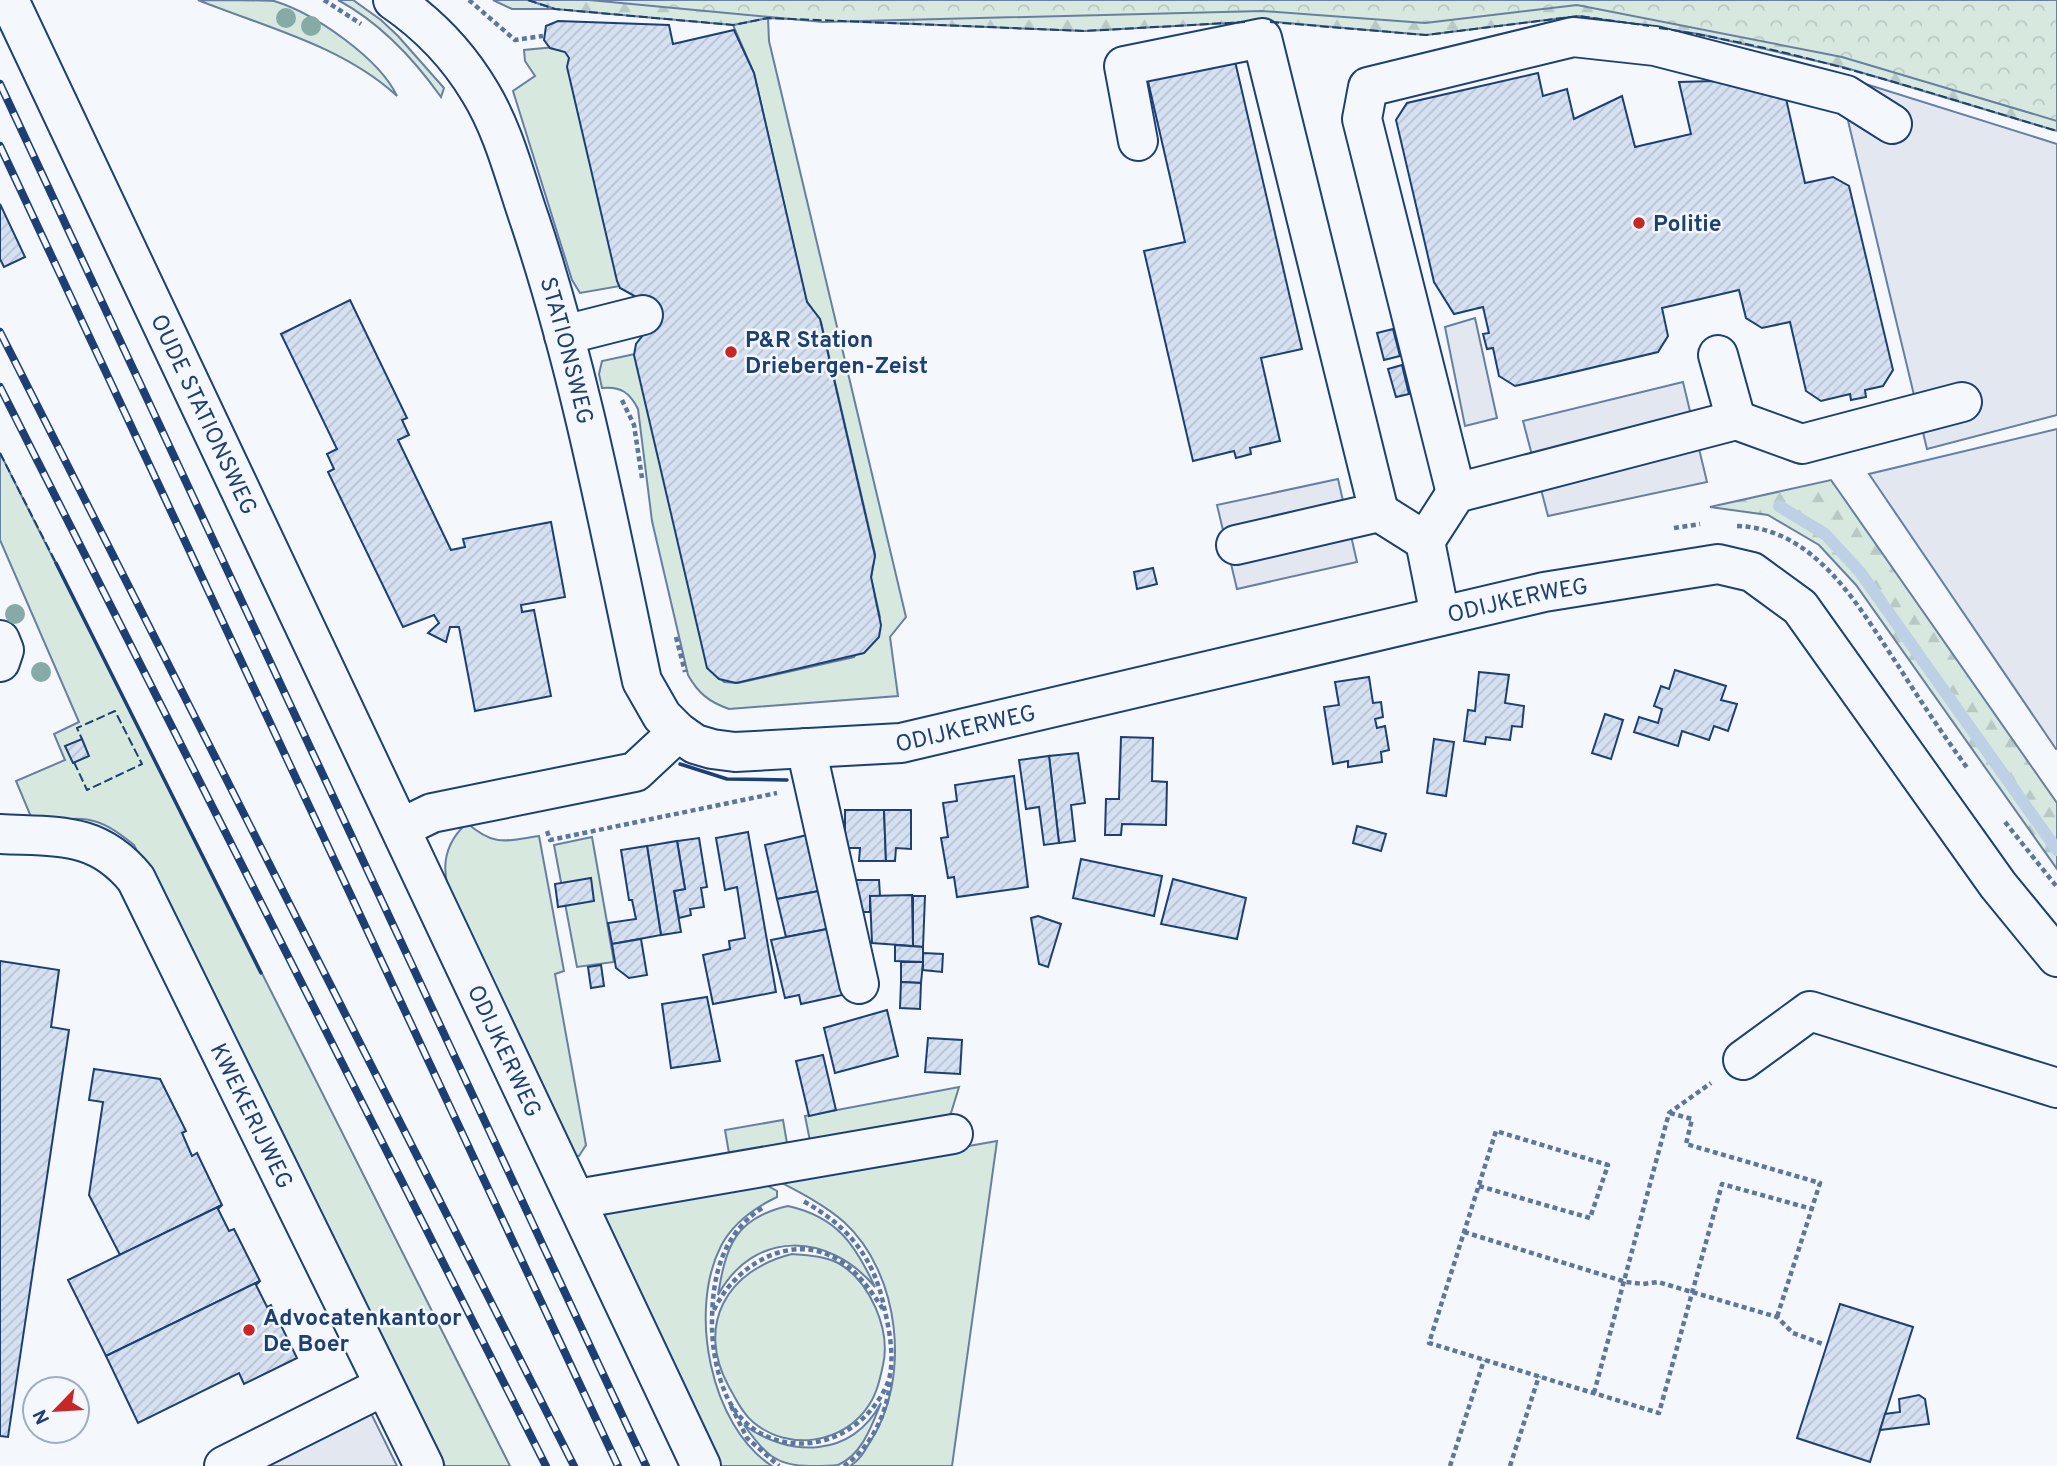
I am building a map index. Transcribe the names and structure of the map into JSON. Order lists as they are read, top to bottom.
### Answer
{
  "streets": {
    "street": [
      "STATIONSWEG",
      "OUDE STATIONSWEG",
      "ODIJKERWEG",
      "KWEKERIJWEG"
    ]
  },
  "crossings": [
    ["STATIONSWEG", "ODIJKERWEG"],
    ["OUDE STATIONSWEG", "ODIJKERWEG"]
  ],
  "places": ["Politie", "P&R Station Driebergen-Zeist", "Advocatenkantoor De Boer"],
  "north": "bottom left"
}
